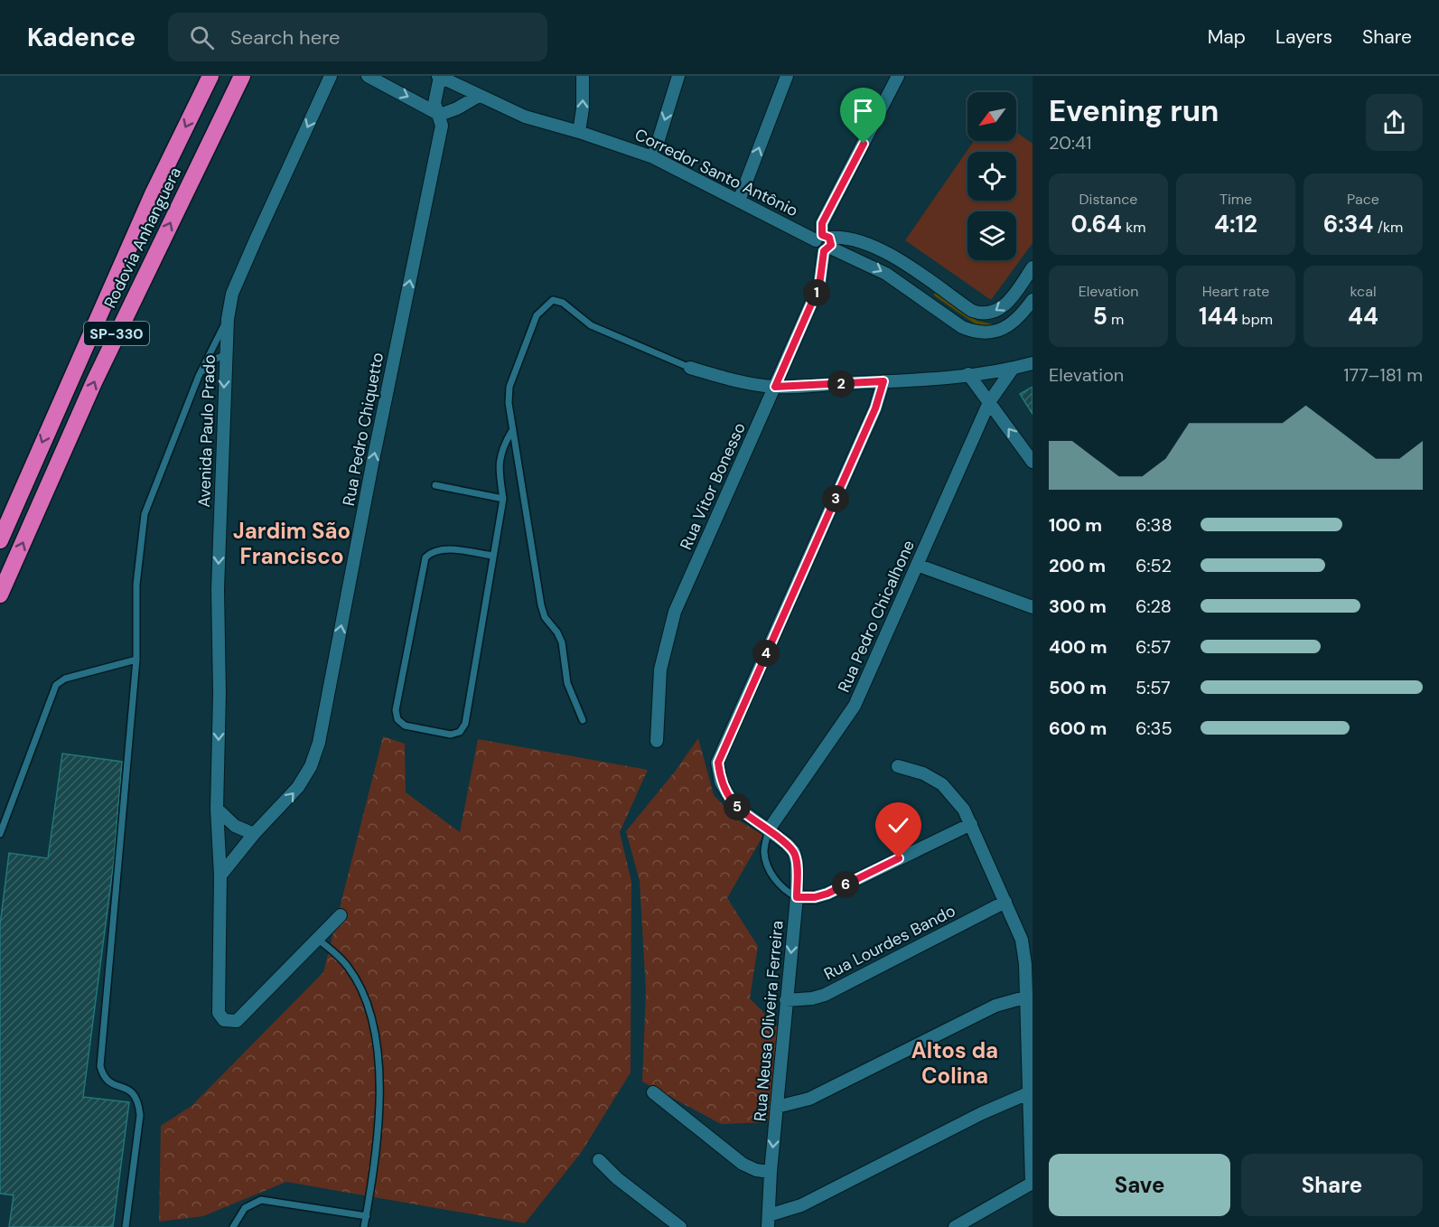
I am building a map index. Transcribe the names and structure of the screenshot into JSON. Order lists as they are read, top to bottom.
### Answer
{
  "streets": {
    "highway": ["Rodovia Anhanguera", "SP-330"],
    "street": [
      "Corredor Santo Antônio",
      "Rua Pedro Chiquetto",
      "Avenida Paulo Prado",
      "Rua Vitor Bonesso",
      "Rua Pedro Chicalhone",
      "Rua Lourdes Bando",
      "Rua Neusa Oliveira Ferreira"
    ]
  },
  "crossings": [
    ["Corredor Santo Antônio", "Rua Pedro Chiquetto"],
    ["Corredor Santo Antônio", "Rua Vitor Bonesso"],
    ["Rua Pedro Chiquetto", "Avenida Paulo Prado"],
    ["Rua Pedro Chicalhone", "Rua Neusa Oliveira Ferreira"],
    ["Rua Lourdes Bando", "Rua Neusa Oliveira Ferreira"]
  ],
  "one_way": ["Rua Pedro Chiquetto", "Avenida Paulo Prado"],
  "districts": ["Jardim São Francisco", "Altos da Colina"],
  "north": "bottom left",
  "page": {
    "header": "Kadence",
    "search": "Search here",
    "nav": ["Map", "Layers", "Share"],
    "heading": ["Evening run", "20:41"],
    "stats": [
      ["Distance", "0.64 km"],
      ["Time", "4:12"],
      ["Pace", "6:34 /km"],
      ["Elevation", "5 m"],
      ["Heart rate", "144 bpm"],
      ["kcal", "44"]
    ],
    "pins": [
      "1",
      "2",
      "3",
      "4",
      "5",
      "6"
    ],
    "chart": ["Elevation", "177–181 m"],
    "list": [
      {
        "name": "100 m",
        "note": "6:38"
      },
      {
        "name": "200 m",
        "note": "6:52"
      },
      {
        "name": "300 m",
        "note": "6:28"
      },
      {
        "name": "400 m",
        "note": "6:57"
      },
      {
        "name": "500 m",
        "note": "5:57"
      },
      {
        "name": "600 m",
        "note": "6:35"
      }
    ],
    "buttons": ["Save", "Share"]
  }
}
